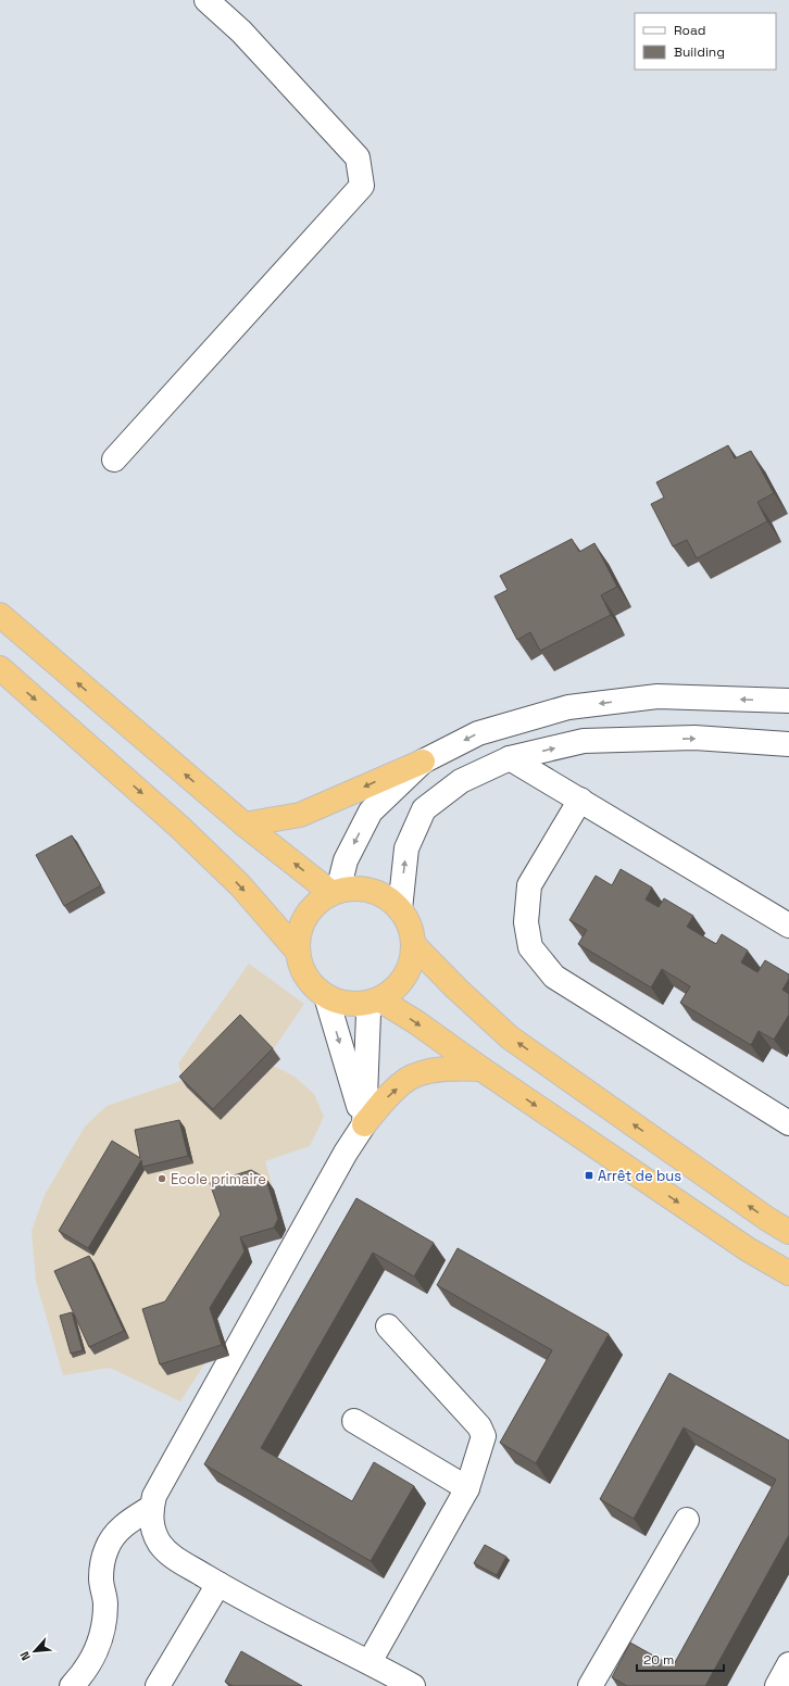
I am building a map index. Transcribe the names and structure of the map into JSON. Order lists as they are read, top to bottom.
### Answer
{
  "places": {
    "transit": ["Arrêt de bus"],
    "other": ["Ecole primaire"]
  },
  "legend": ["Road", "Building"],
  "scale_bar": "20 m",
  "north": "bottom left"
}
